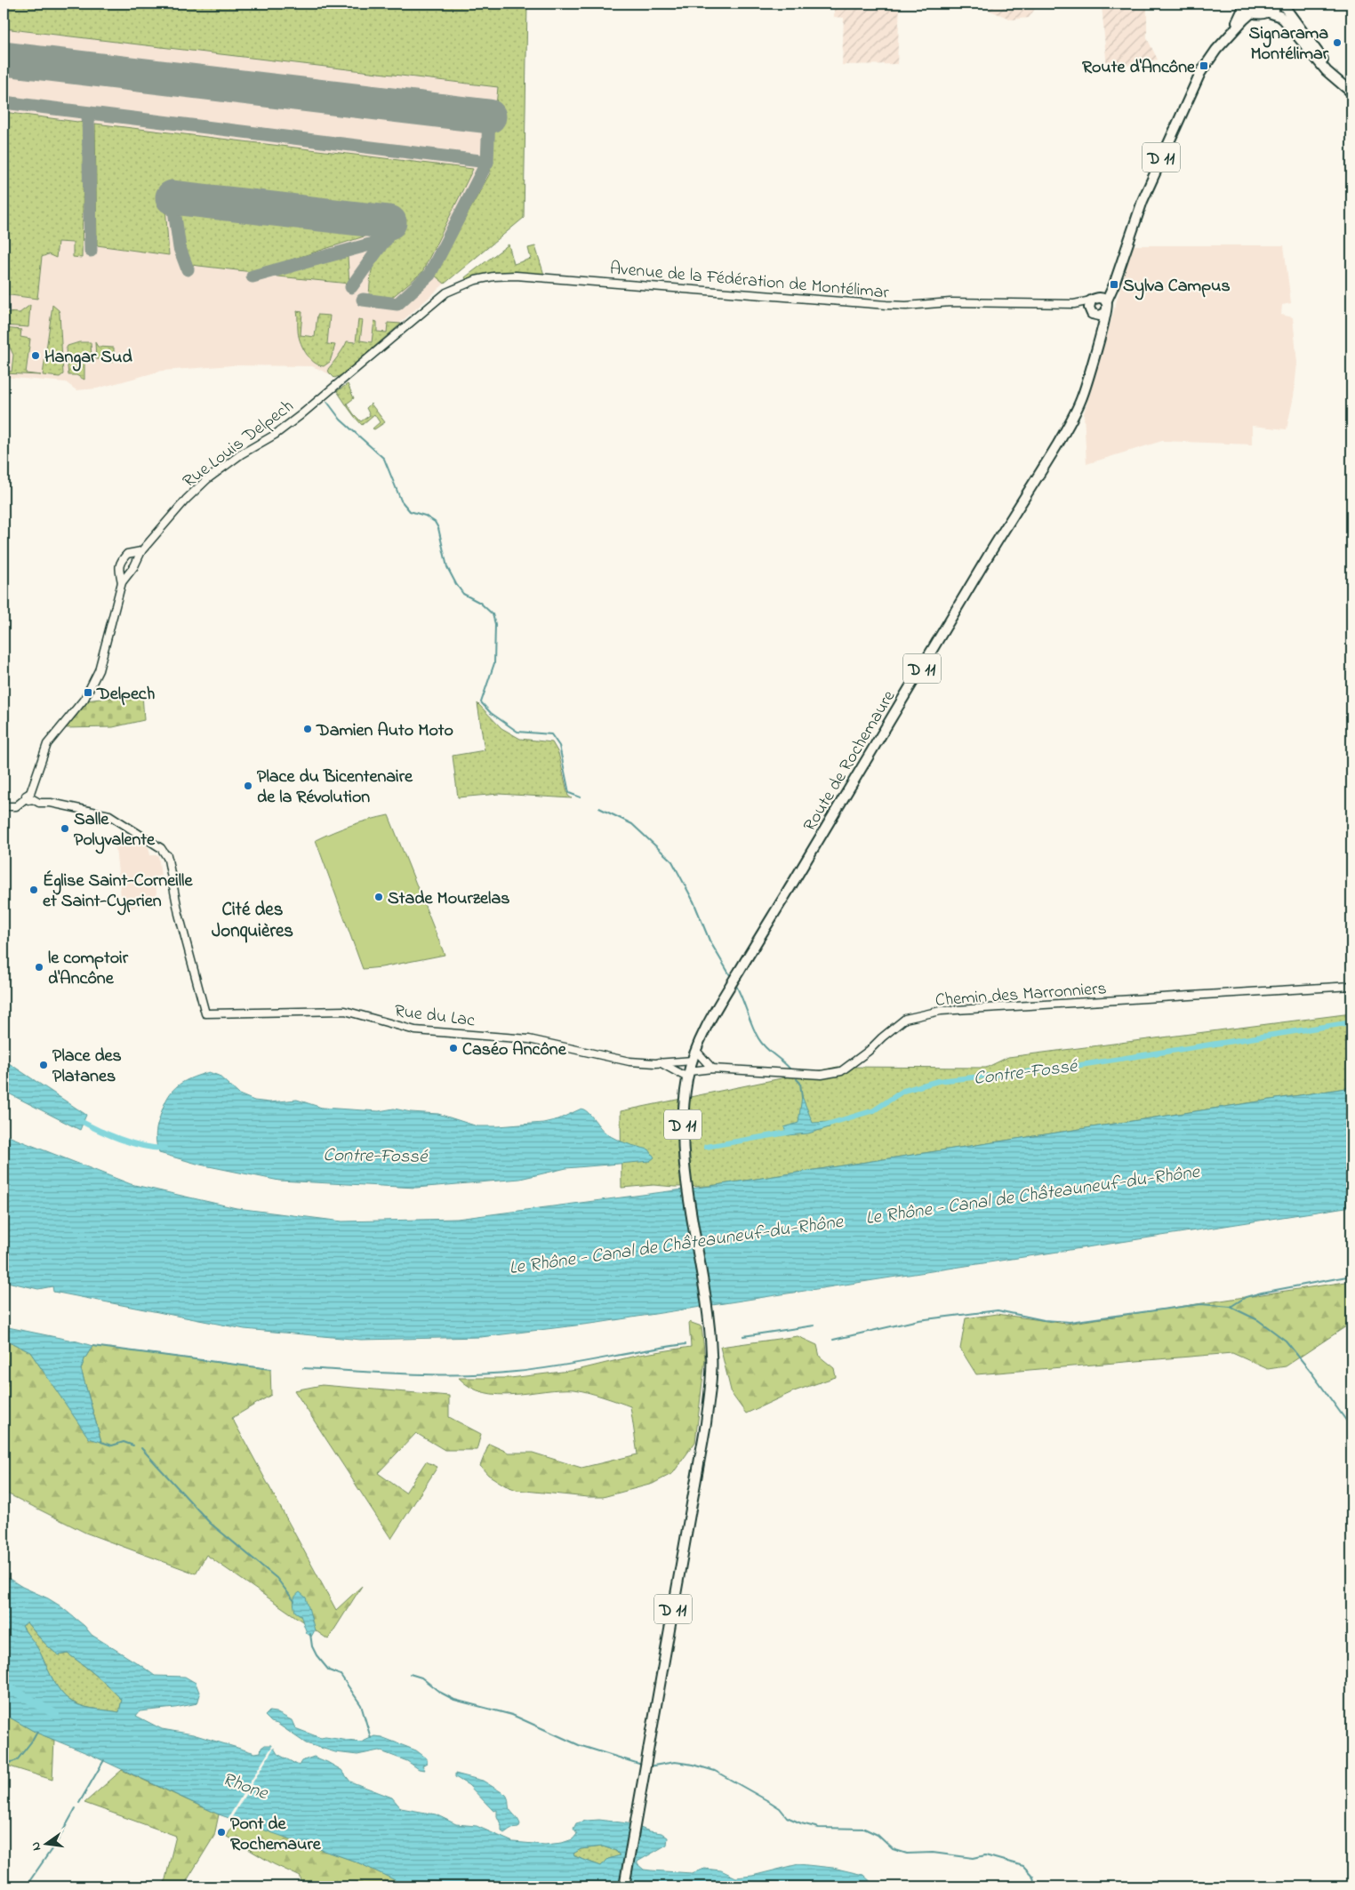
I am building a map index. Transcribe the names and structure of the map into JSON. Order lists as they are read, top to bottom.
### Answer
{
  "streets": {
    "main road": ["D 11", "Route de Rochemaure"],
    "street": [
      "Avenue de la Fédération de Montélimar",
      "Rue Louis Delpech",
      "Chemin des Marronniers",
      "Rue du Lac"
    ]
  },
  "crossings": [
    ["D 11", "Avenue de la Fédération de Montélimar"],
    ["D 11", "Route de Rochemaure"],
    ["Avenue de la Fédération de Montélimar", "Rue Louis Delpech"],
    ["Avenue de la Fédération de Montélimar", "Route de Rochemaure"],
    ["Route de Rochemaure", "Chemin des Marronniers"],
    ["Route de Rochemaure", "Rue du Lac"]
  ],
  "districts": ["Cité des Jonquières"],
  "water": ["Contre-Fossé", "Le Rhône - Canal de Châteauneuf-du-Rhône", "Rhone"],
  "places": {
    "other": [
      "Signarama Montélimar",
      "Hangar Sud",
      "Damien Auto Moto",
      "Place du Bicentenaire de la Révolution",
      "Salle Polyvalente",
      "Église Saint-Corneille et Saint-Cyprien",
      "Stade Mourzelas",
      "le comptoir d'Ancône",
      "Caséo Ancône",
      "Place des Platanes",
      "Pont de Rochemaure"
    ],
    "transit": ["Route d'Ancône", "Sylva Campus", "Delpech"]
  },
  "north": "left"
}
